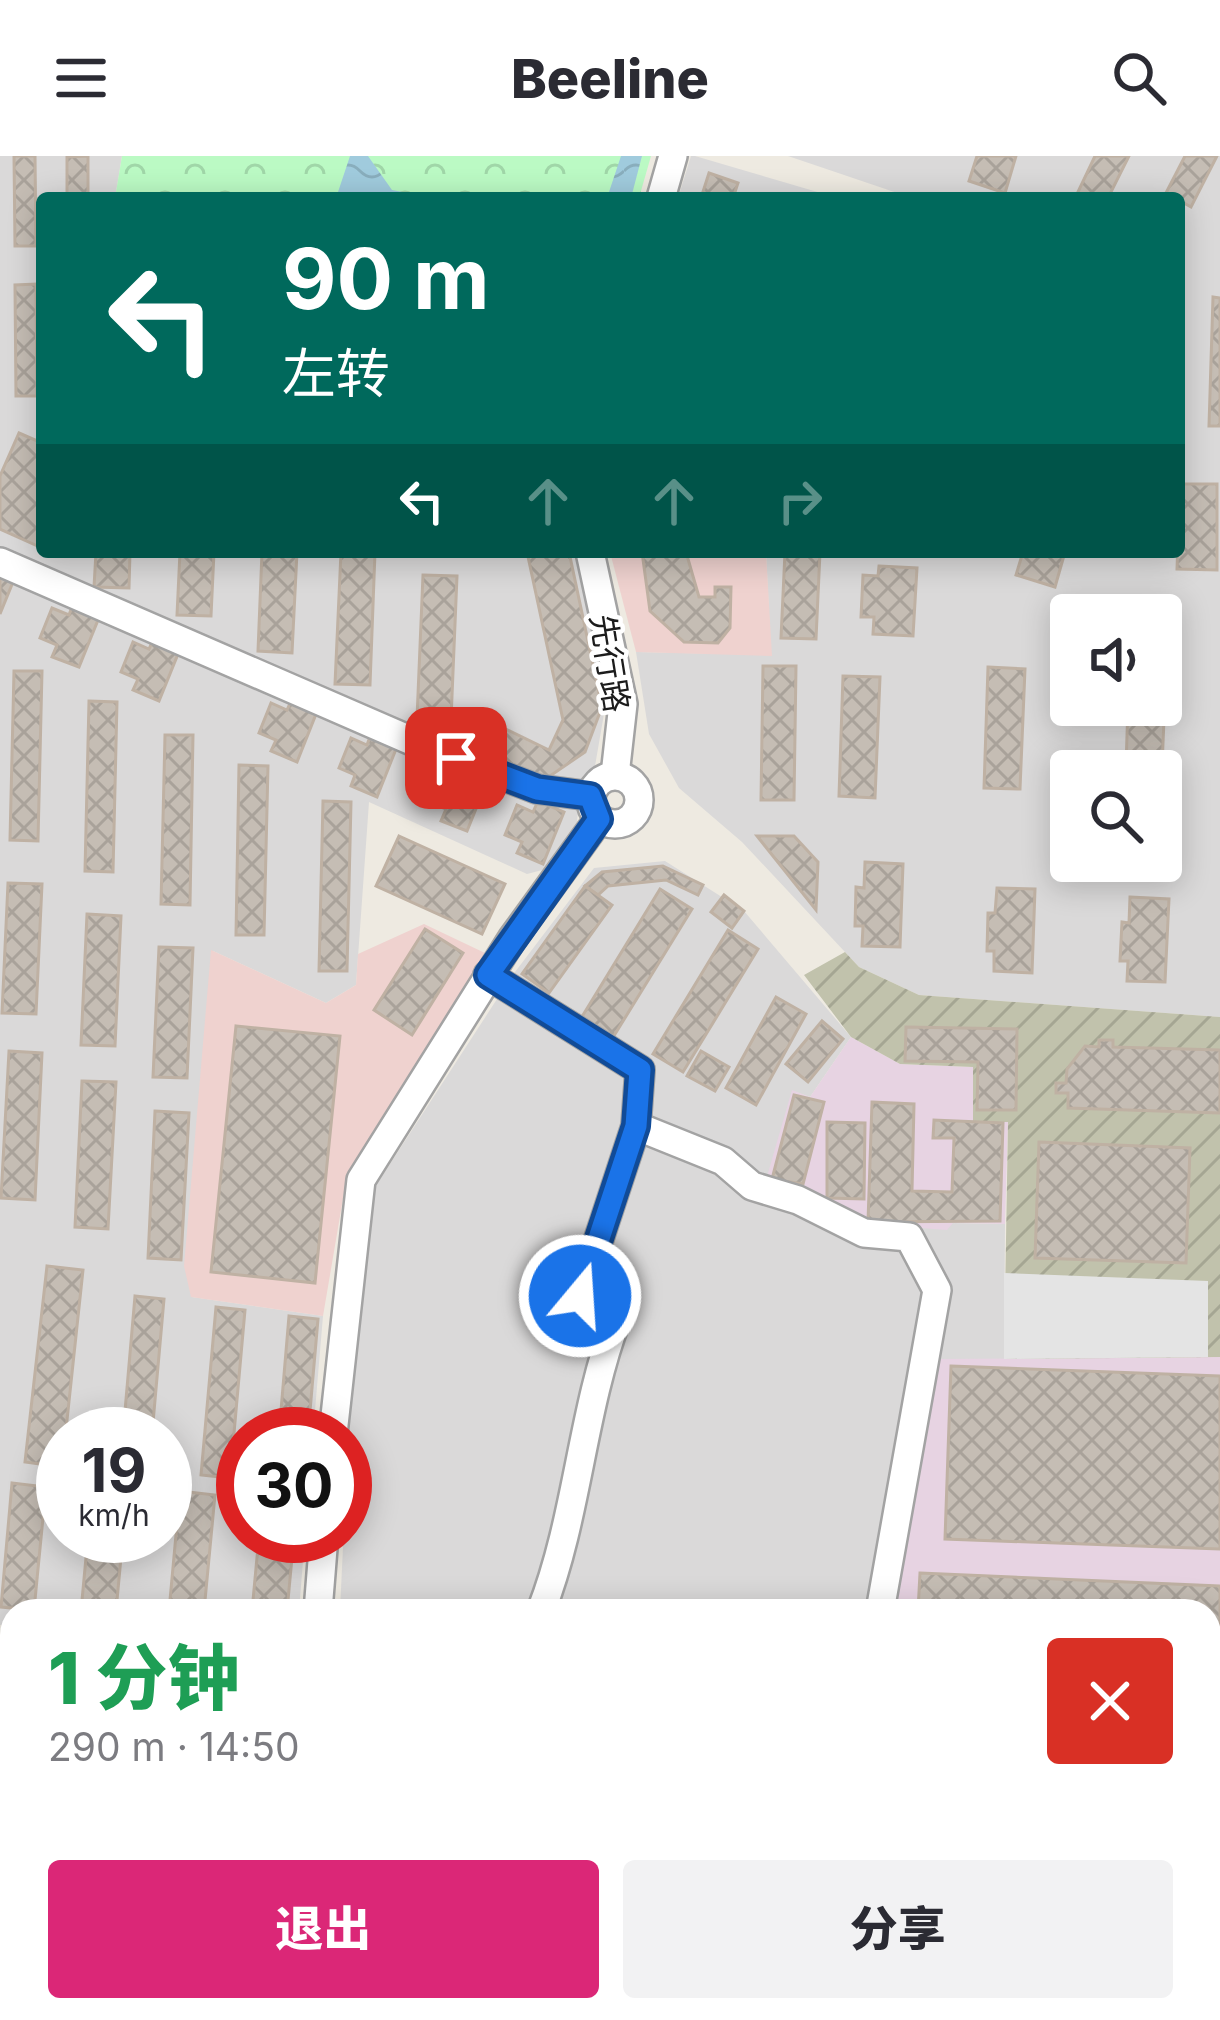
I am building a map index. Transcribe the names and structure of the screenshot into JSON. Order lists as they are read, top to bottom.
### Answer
{
  "streets": {
    "street": ["先行路"]
  },
  "page": {
    "header": "Beeline",
    "turn": ["90 m", "左转"],
    "speed": "19 km/h",
    "limit": "30",
    "heading": ["1 分钟", "290 m · 14:50"],
    "buttons": ["退出", "分享"]
  }
}
